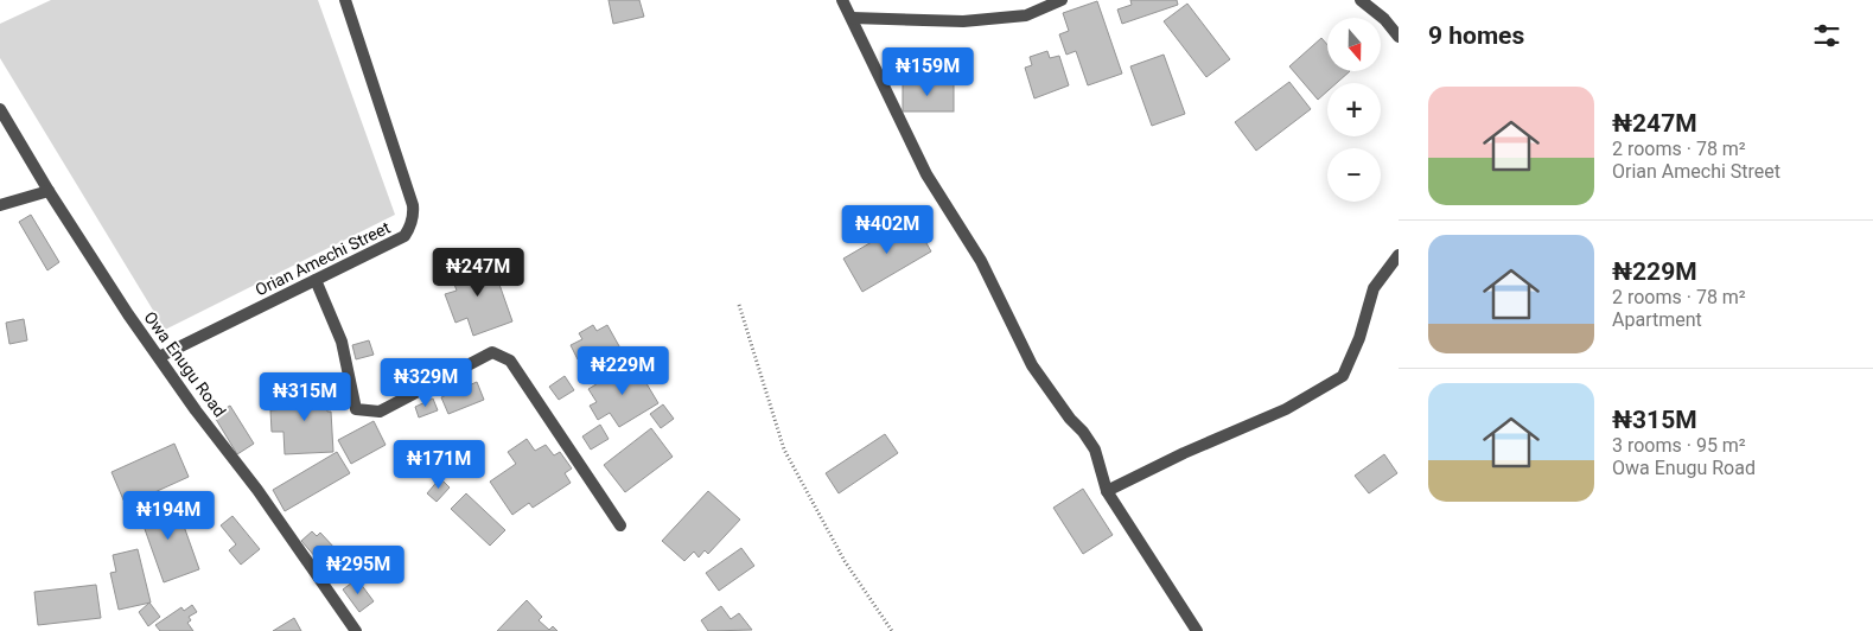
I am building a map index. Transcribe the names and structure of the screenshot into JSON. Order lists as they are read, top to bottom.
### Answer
{
  "streets": {
    "street": ["Orian Amechi Street", "Owa Enugu Road"]
  },
  "crossings": [
    ["Orian Amechi Street", "Owa Enugu Road"]
  ],
  "north": "bottom",
  "page": {
    "heading": "9 homes",
    "map_buttons": ["+", "−"],
    "price": [
      "₦159M",
      "₦402M",
      "₦247M",
      "₦229M",
      "₦329M",
      "₦315M",
      "₦171M",
      "₦194M",
      "₦295M"
    ],
    "list": [
      {
        "name": "₦247M",
        "note": "2 rooms · 78 m² · Orian Amechi Street"
      },
      {
        "name": "₦229M",
        "note": "2 rooms · 78 m² · Apartment"
      },
      {
        "name": "₦315M",
        "note": "3 rooms · 95 m² · Owa Enugu Road"
      }
    ]
  }
}
